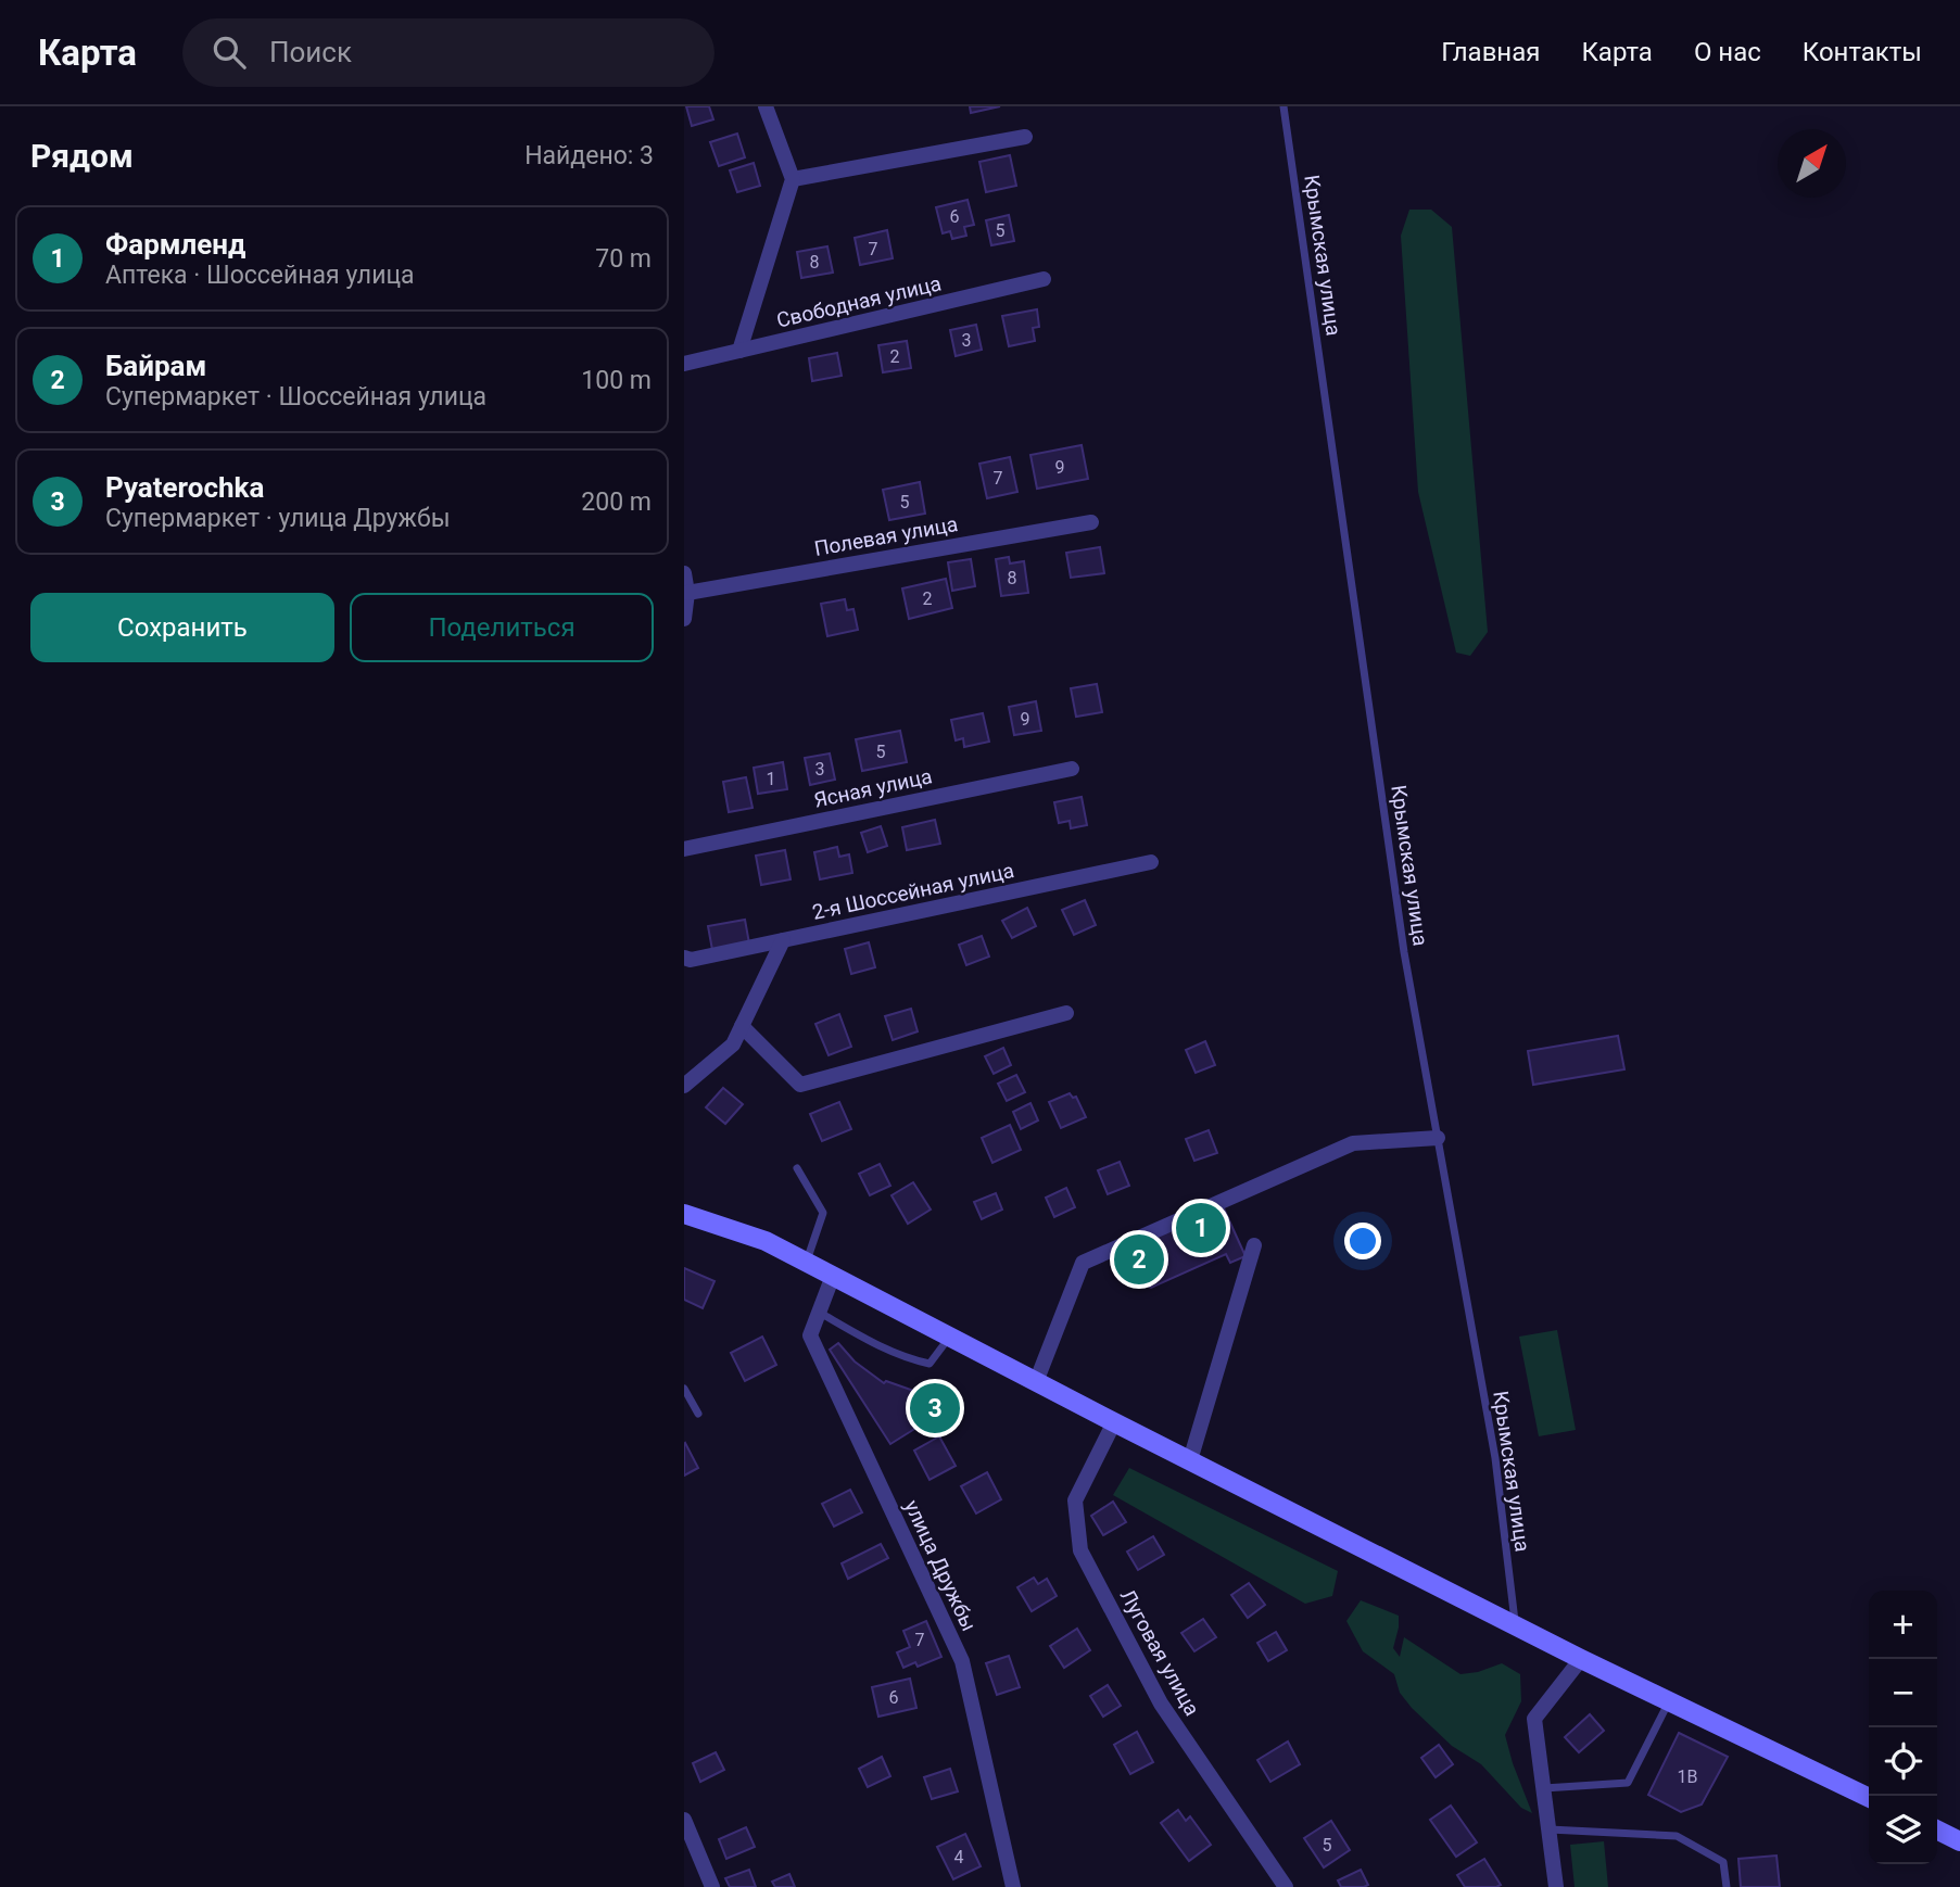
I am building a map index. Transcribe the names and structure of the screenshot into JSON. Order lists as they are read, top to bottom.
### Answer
{
  "streets": {
    "street": [
      "Свободная улица",
      "Полевая улица",
      "Ясная улица",
      "2-я Шоссейная улица",
      "улица Дружбы",
      "Луговая улица"
    ],
    "lane": ["Крымская улица"]
  },
  "house_numbers": [
    "6",
    "5",
    "7",
    "8",
    "3",
    "2",
    "9",
    "7",
    "5",
    "8",
    "2",
    "9",
    "5",
    "3",
    "1",
    "7",
    "6",
    "1В",
    "5",
    "4"
  ],
  "north": "top right",
  "page": {
    "header": "Карта",
    "search": "Поиск",
    "nav": [
      "Главная",
      "Карта",
      "О нас",
      "Контакты"
    ],
    "heading": ["Рядом", "Найдено: 3"],
    "list": [
      {
        "mark": "1",
        "name": "Фармленд",
        "note": "Аптека · Шоссейная улица",
        "value": "70 m"
      },
      {
        "mark": "2",
        "name": "Байрам",
        "note": "Супермаркет · Шоссейная улица",
        "value": "100 m"
      },
      {
        "mark": "3",
        "name": "Pyaterochka",
        "note": "Супермаркет · улица Дружбы",
        "value": "200 m"
      }
    ],
    "buttons": ["Сохранить", "Поделиться"],
    "pins": ["1", "2", "3"],
    "map_buttons": ["+", "−"]
  }
}
